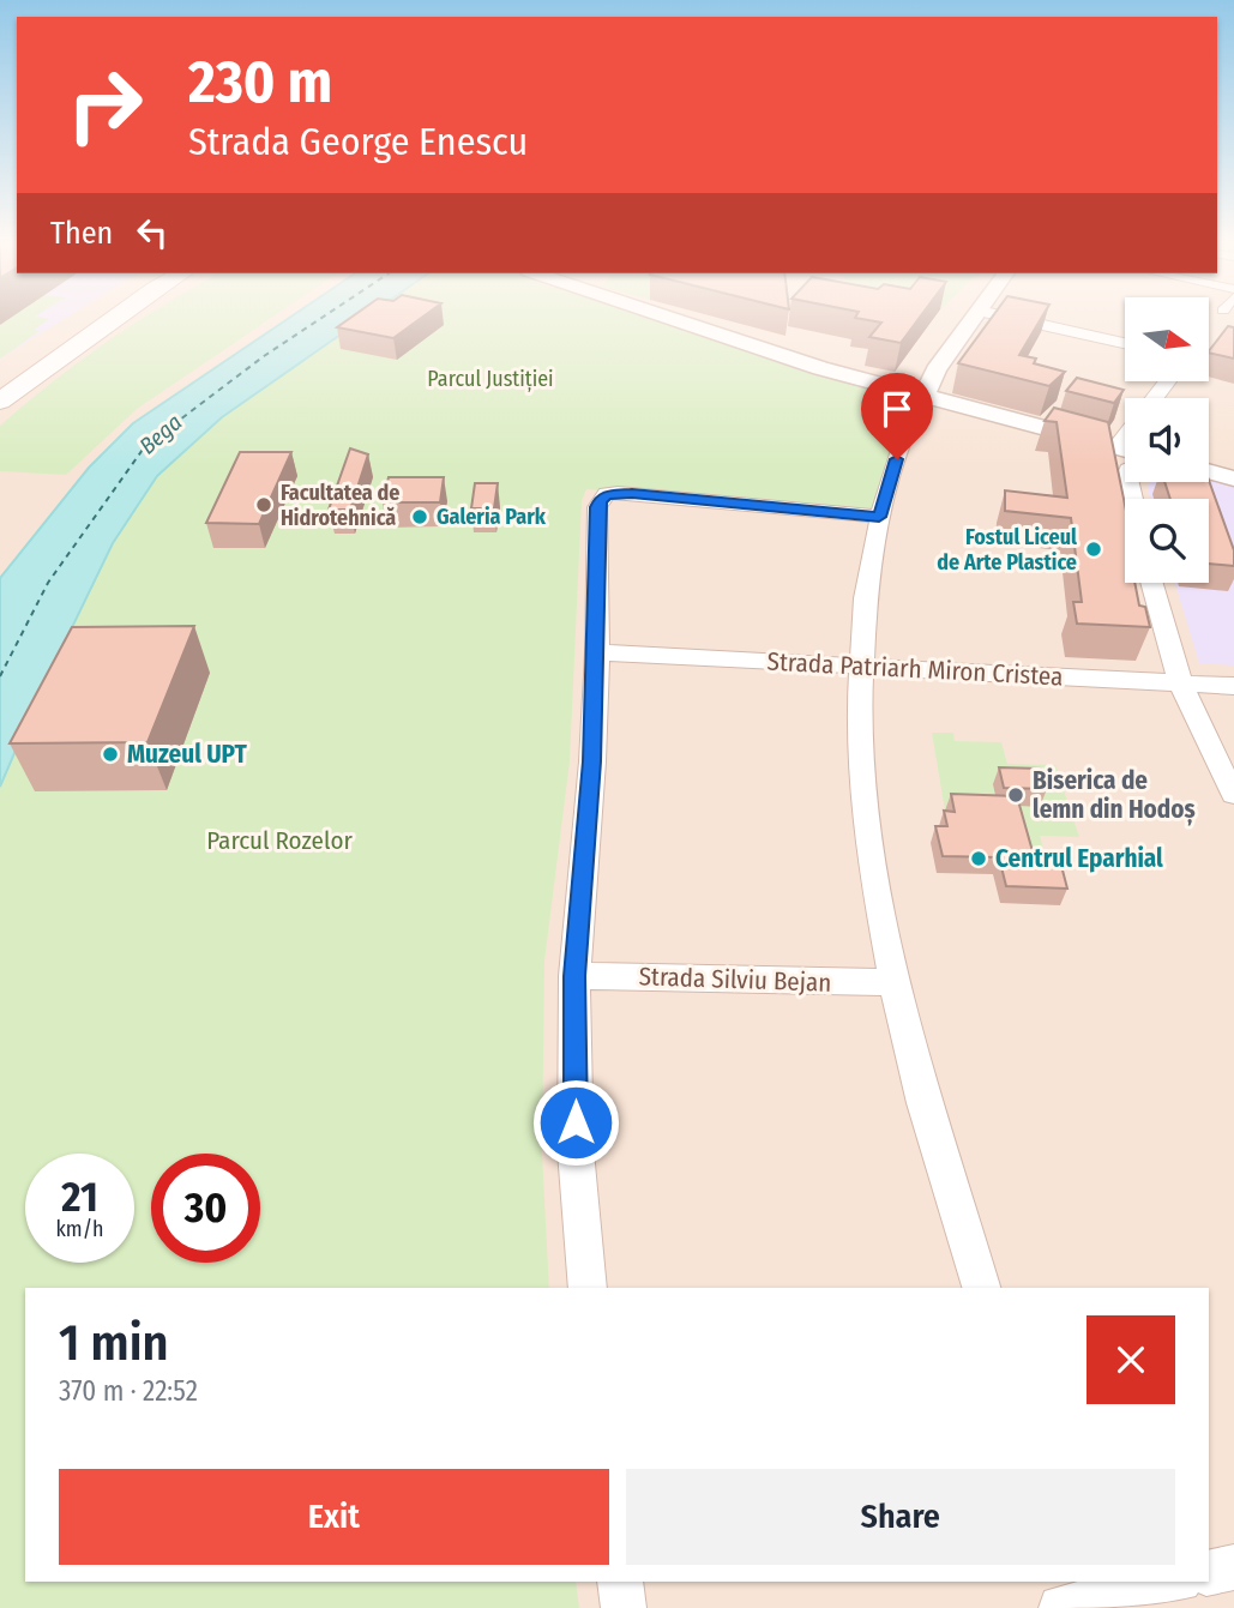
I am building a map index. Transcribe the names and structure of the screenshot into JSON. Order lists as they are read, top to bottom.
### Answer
{
  "streets": {
    "street": ["Strada Patriarh Miron Cristea", "Strada Silviu Bejan"]
  },
  "water": ["Bega"],
  "parks": ["Parcul Justiției", "Parcul Rozelor"],
  "places": [
    "Facultatea de Hidrotehnică",
    "Galeria Park",
    "Fostul Liceul de Arte Plastice",
    "Muzeul UPT",
    "Biserica de lemn din Hodoș",
    "Centrul Eparhial"
  ],
  "north": "right",
  "page": {
    "turn": ["230 m", "Strada George Enescu"],
    "then": "Then",
    "speed": "21 km/h",
    "limit": "30",
    "heading": ["1 min", "370 m · 22:52"],
    "buttons": ["Exit", "Share"]
  }
}
